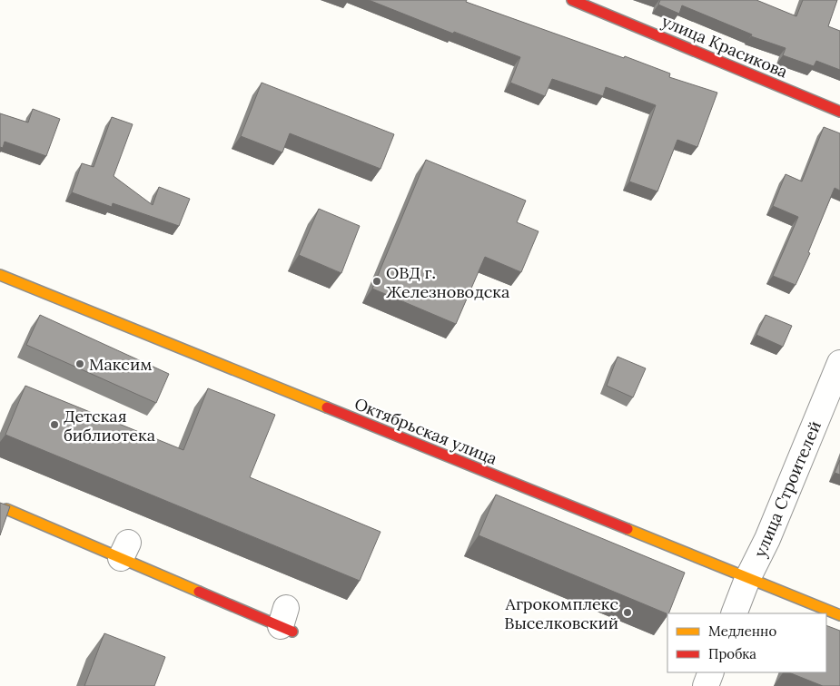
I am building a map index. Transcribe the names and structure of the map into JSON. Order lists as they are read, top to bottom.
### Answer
{
  "streets": {
    "street": ["улица Красикова", "Октябрьская улица", "улица Строителей"]
  },
  "crossings": [
    ["Октябрьская улица", "улица Строителей"]
  ],
  "places": [
    "ОВД г. Железноводска",
    "Максим",
    "Детская библиотека",
    "Агрокомплекс Выселковский"
  ],
  "legend": ["Медленно", "Пробка"]
}
